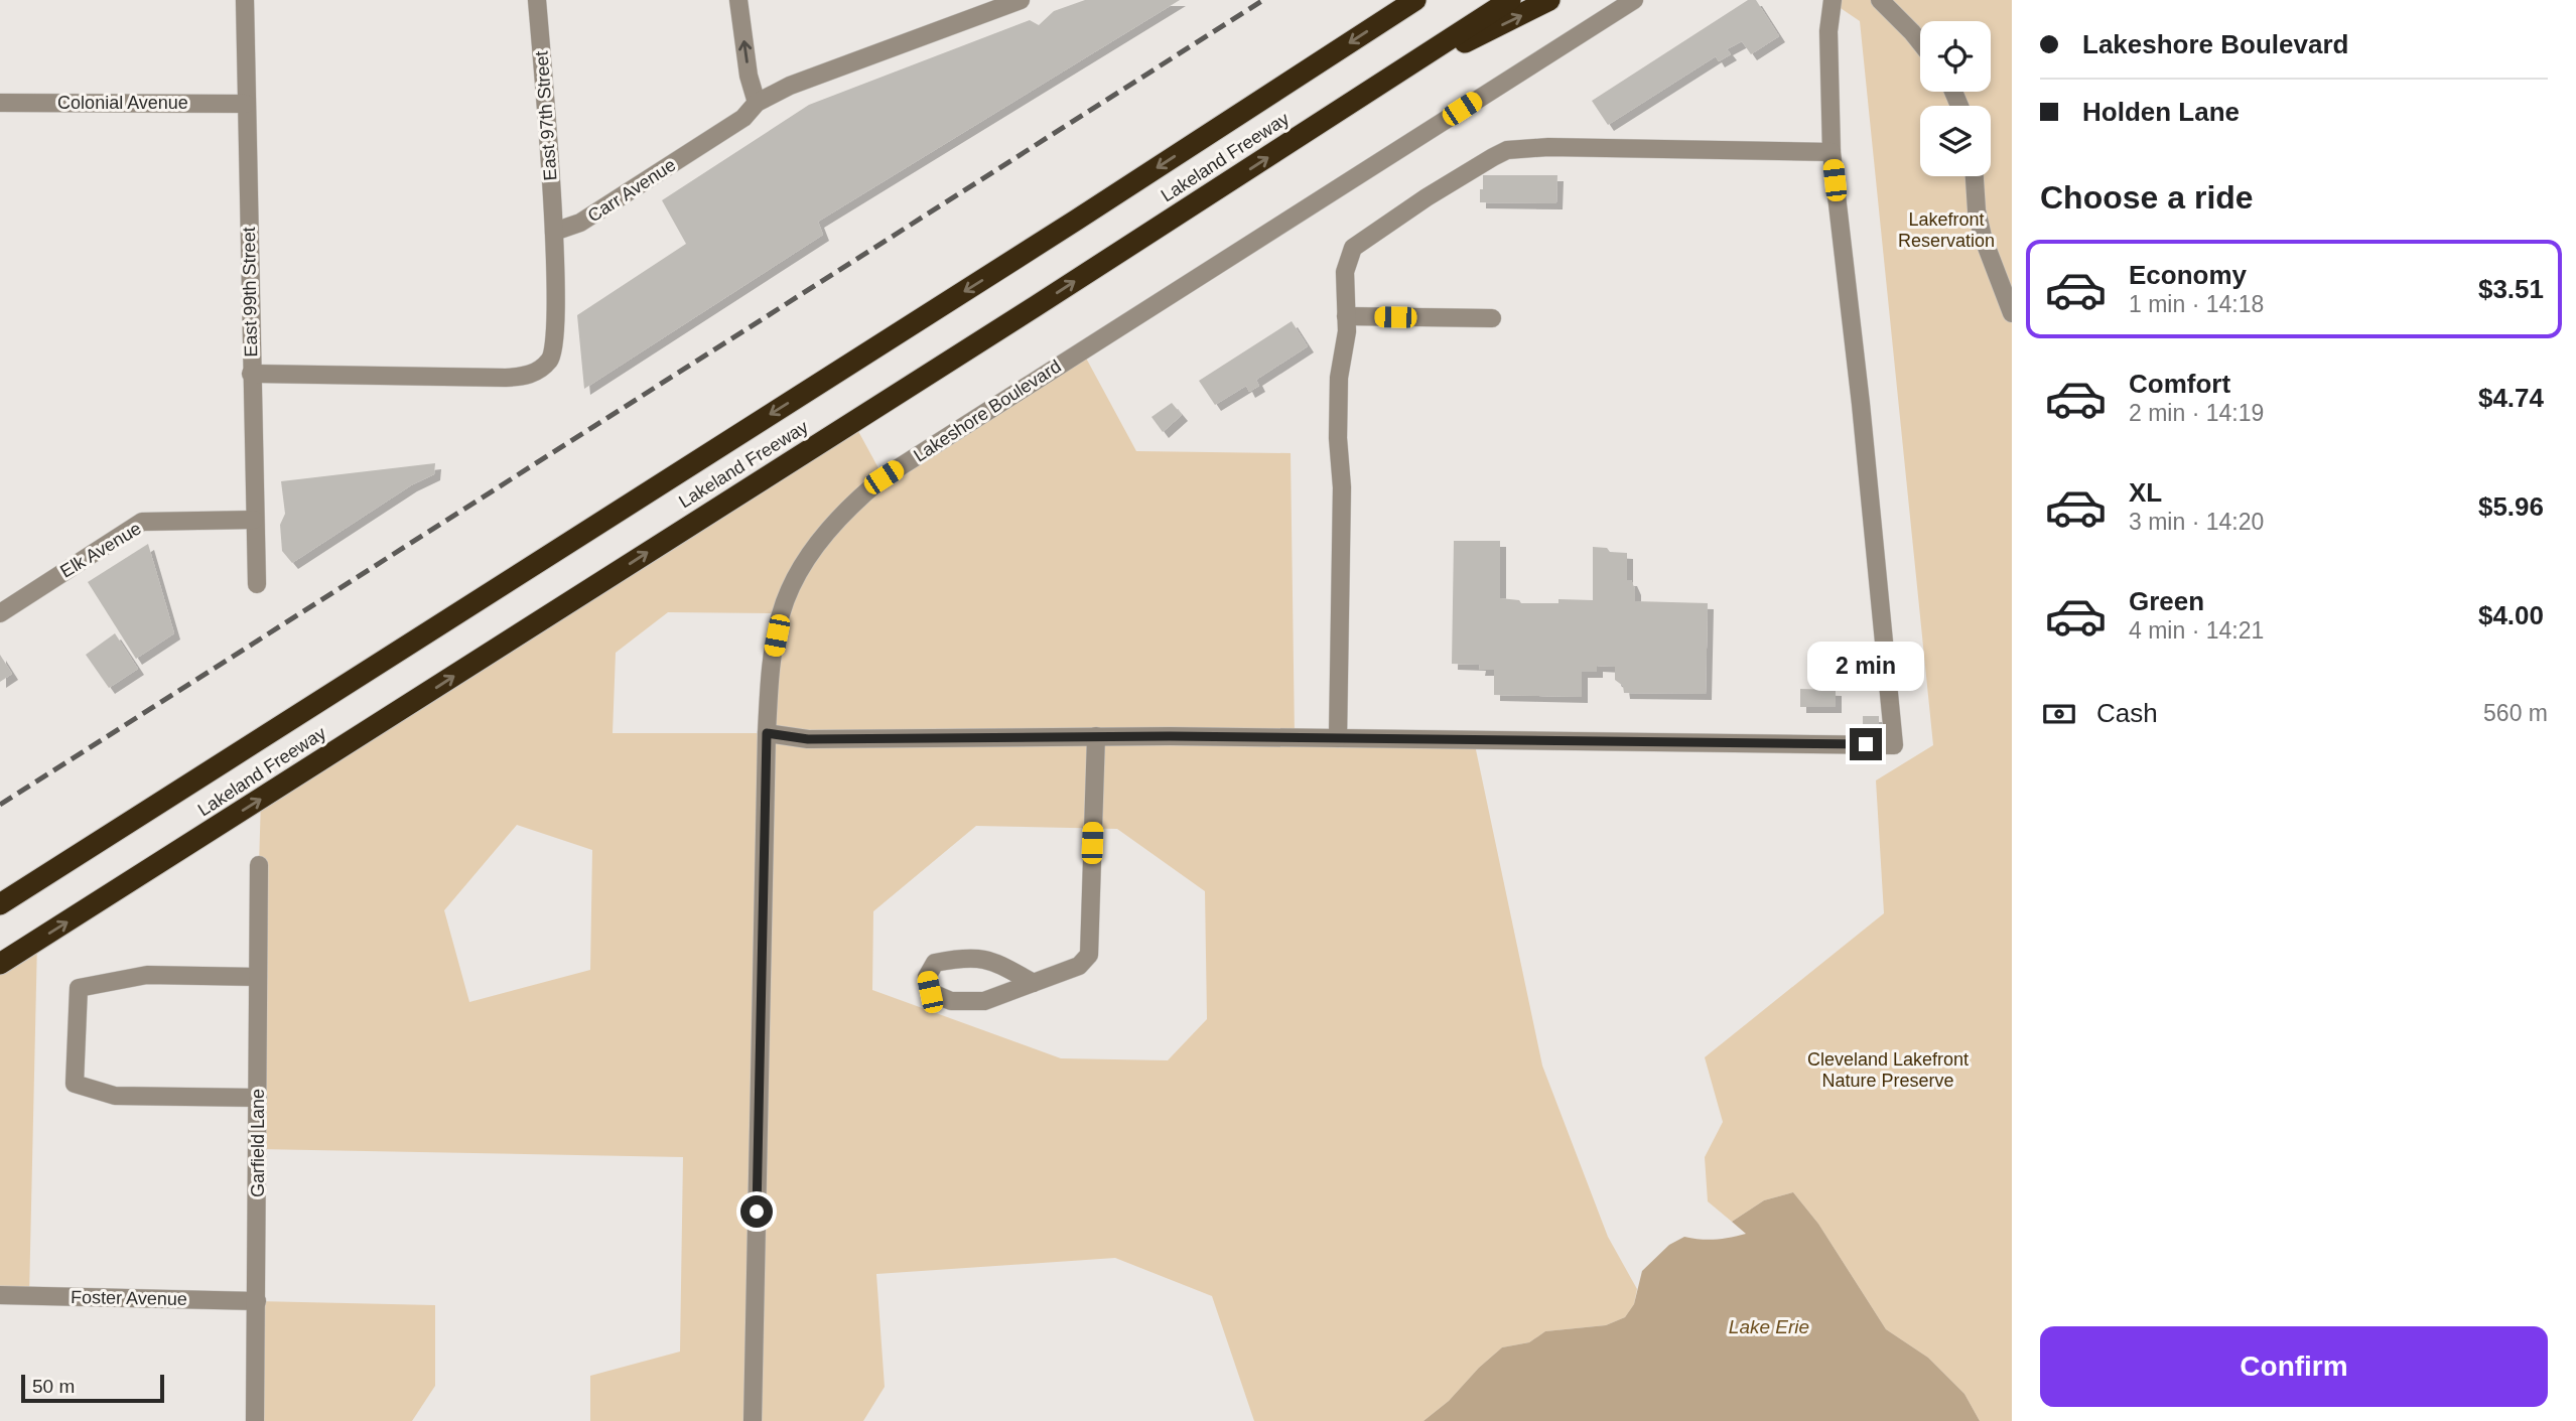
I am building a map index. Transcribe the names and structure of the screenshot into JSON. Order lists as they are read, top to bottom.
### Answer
{
  "streets": {
    "highway": ["Lakeland Freeway"],
    "street": [
      "Colonial Avenue",
      "East 97th Street",
      "Carr Avenue",
      "East 99th Street",
      "Lakeshore Boulevard",
      "Elk Avenue",
      "Garfield Lane",
      "Foster Avenue"
    ]
  },
  "crossings": [
    ["Colonial Avenue", "East 99th Street"],
    ["East 97th Street", "Carr Avenue"],
    ["East 99th Street", "Elk Avenue"],
    ["Garfield Lane", "Foster Avenue"]
  ],
  "water": ["Lake Erie"],
  "parks": ["Lakefront Reservation", "Cleveland Lakefront Nature Preserve"],
  "scale_bar": "50 m",
  "page": {
    "banner": ["Lakeshore Boulevard", "Holden Lane"],
    "heading": "Choose a ride",
    "list": [
      {
        "name": "Economy",
        "note": "1 min · 14:18",
        "value": "$3.51"
      },
      {
        "name": "Comfort",
        "note": "2 min · 14:19",
        "value": "$4.74"
      },
      {
        "name": "XL",
        "note": "3 min · 14:20",
        "value": "$5.96"
      },
      {
        "name": "Green",
        "note": "4 min · 14:21",
        "value": "$4.00"
      }
    ],
    "bubble": "2 min",
    "pay": ["Cash", "560 m"],
    "buttons": "Confirm",
    "scale": "50 m"
  }
}
